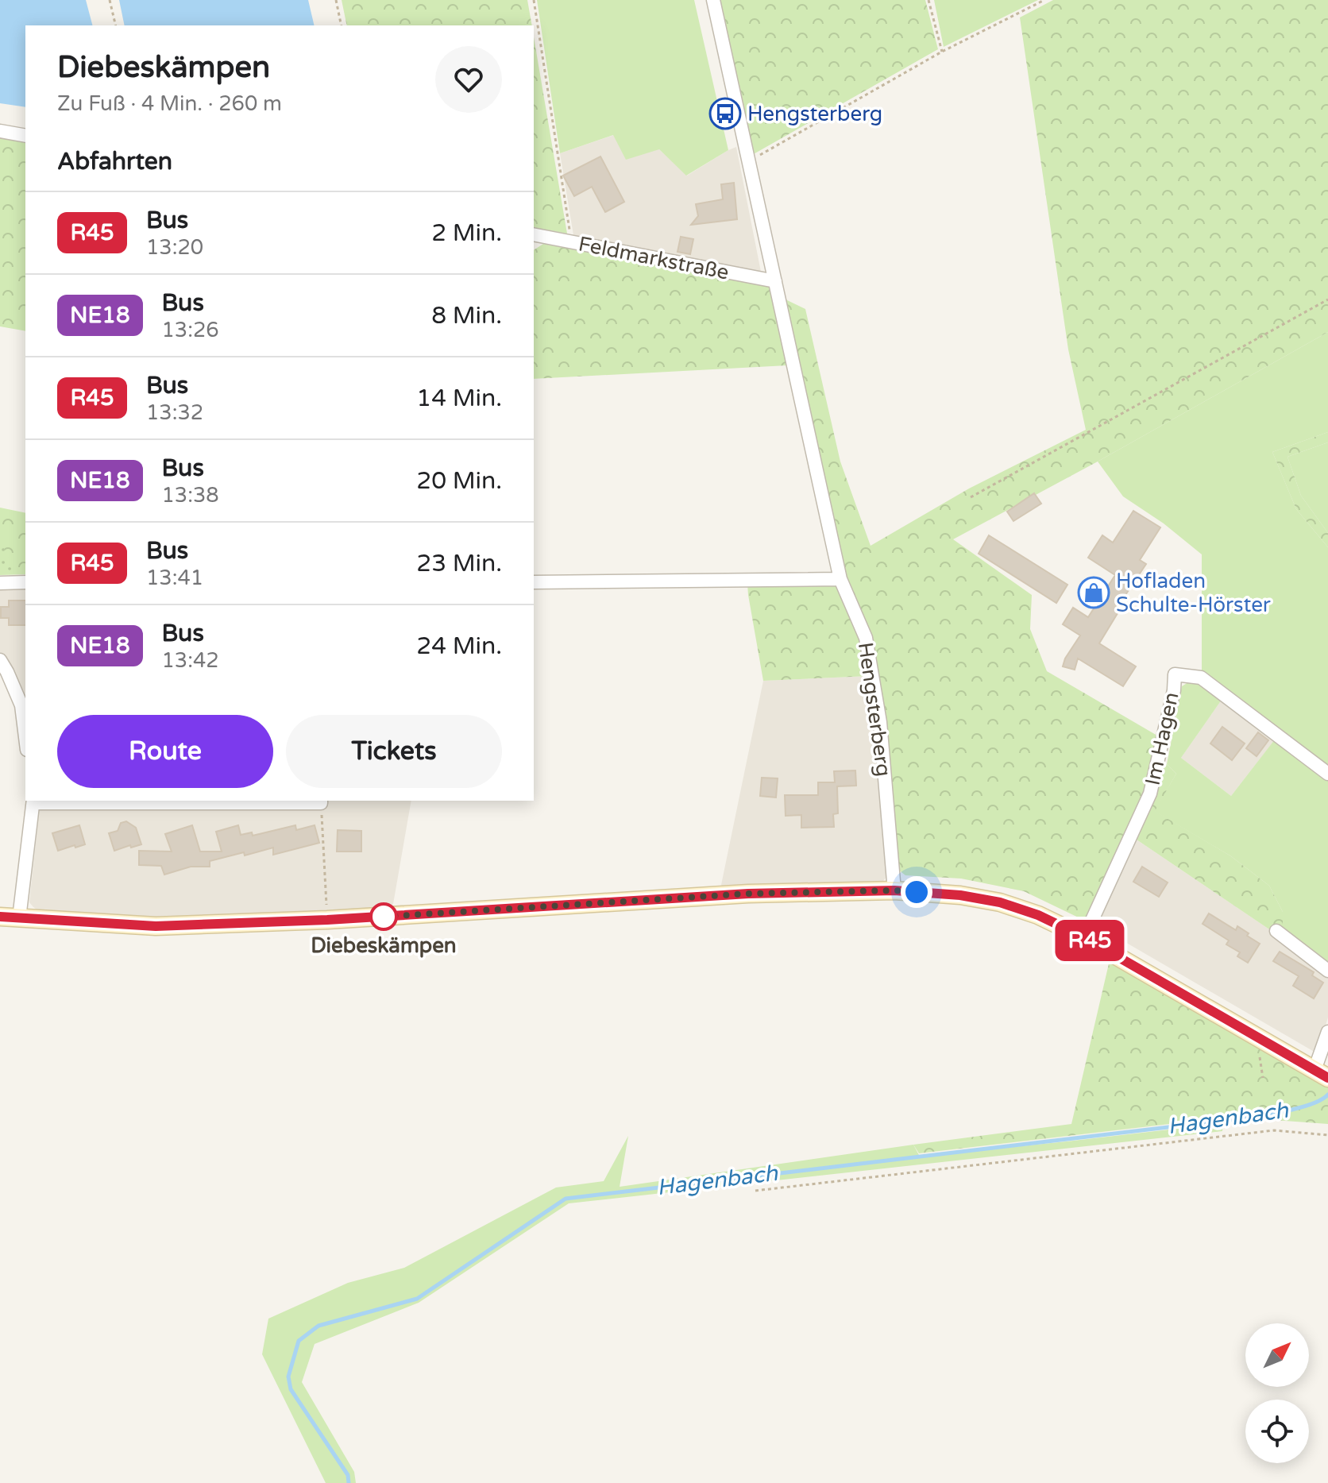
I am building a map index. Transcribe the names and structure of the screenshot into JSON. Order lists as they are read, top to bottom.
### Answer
{
  "streets": {
    "street": ["Feldmarkstraße", "Hengsterberg", "Im Hagen"]
  },
  "crossings": [
    ["Feldmarkstraße", "Hengsterberg"]
  ],
  "water": ["Hagenbach"],
  "places": {
    "bus stop": ["Hengsterberg"],
    "shop": ["Hofladen Schulte-Hörster"],
    "other": ["Diebeskämpen"]
  },
  "lines": ["bus line R45"],
  "north": "top right",
  "page": {
    "on_map": "R45",
    "heading": [
      ["Diebeskämpen", "Zu Fuß · 4 Min. · 260 m"],
      "Abfahrten"
    ],
    "list": [
      {
        "mark": "R45",
        "name": "Bus",
        "note": "13:20",
        "value": "2 Min."
      },
      {
        "mark": "NE18",
        "name": "Bus",
        "note": "13:26",
        "value": "8 Min."
      },
      {
        "mark": "R45",
        "name": "Bus",
        "note": "13:32",
        "value": "14 Min."
      },
      {
        "mark": "NE18",
        "name": "Bus",
        "note": "13:38",
        "value": "20 Min."
      },
      {
        "mark": "R45",
        "name": "Bus",
        "note": "13:41",
        "value": "23 Min."
      },
      {
        "mark": "NE18",
        "name": "Bus",
        "note": "13:42",
        "value": "24 Min."
      }
    ],
    "buttons": ["Route", "Tickets"]
  }
}
